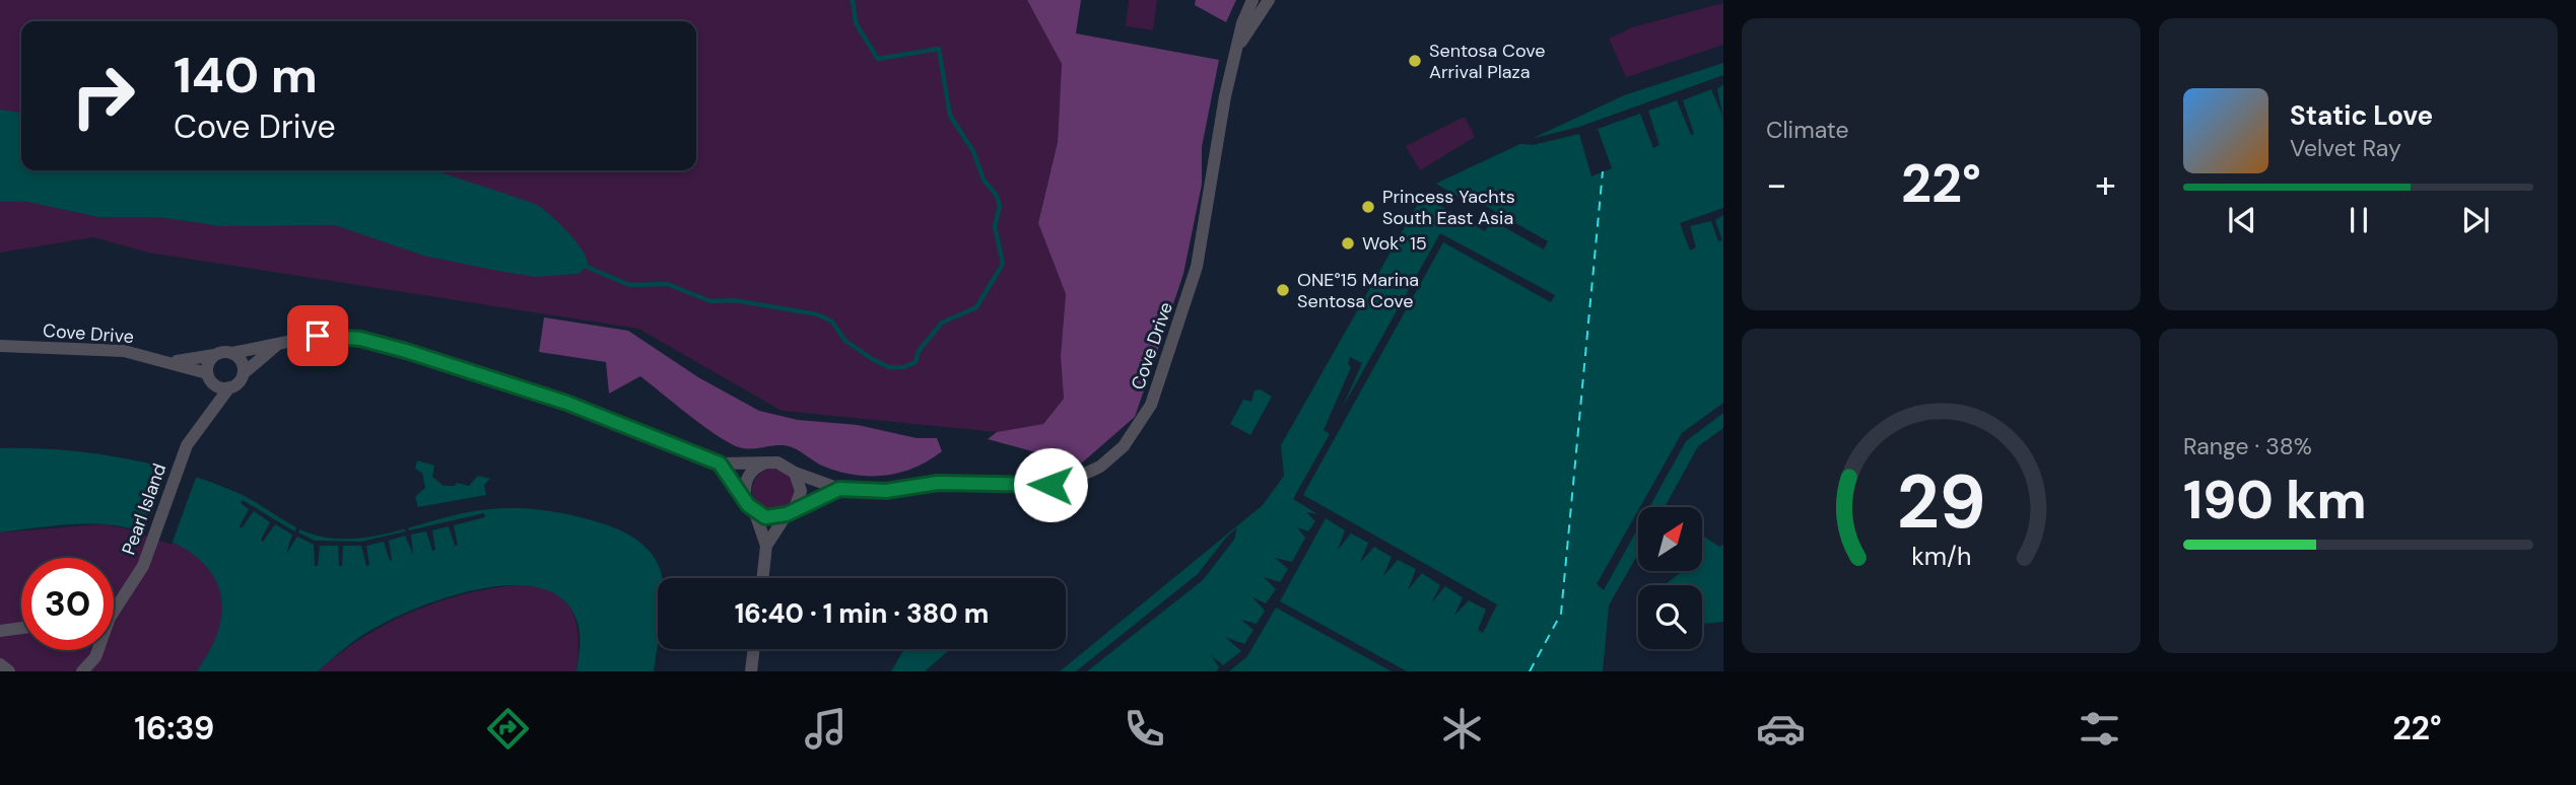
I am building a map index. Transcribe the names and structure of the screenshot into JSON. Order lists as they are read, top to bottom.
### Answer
{
  "streets": {
    "street": ["Cove Drive", "Pearl Island"]
  },
  "crossings": [
    ["Cove Drive", "Pearl Island"]
  ],
  "places": [
    "Sentosa Cove Arrival Plaza",
    "Princess Yachts South East Asia",
    "Wok° 15",
    "ONE°15 Marina Sentosa Cove"
  ],
  "north": "top right",
  "page": {
    "tile": [
      "Climate",
      ["Range · 38%", "190 km"]
    ],
    "turn": ["140 m", "Cove Drive"],
    "song": ["Static Love", "Velvet Ray"],
    "heat": ["−", "22°", "+"],
    "limit": "30",
    "trip": "16:40 · 1 min · 380 m",
    "tabs": ["16:39", "22°"],
    "gauge": ["29", "km/h"]
  }
}
